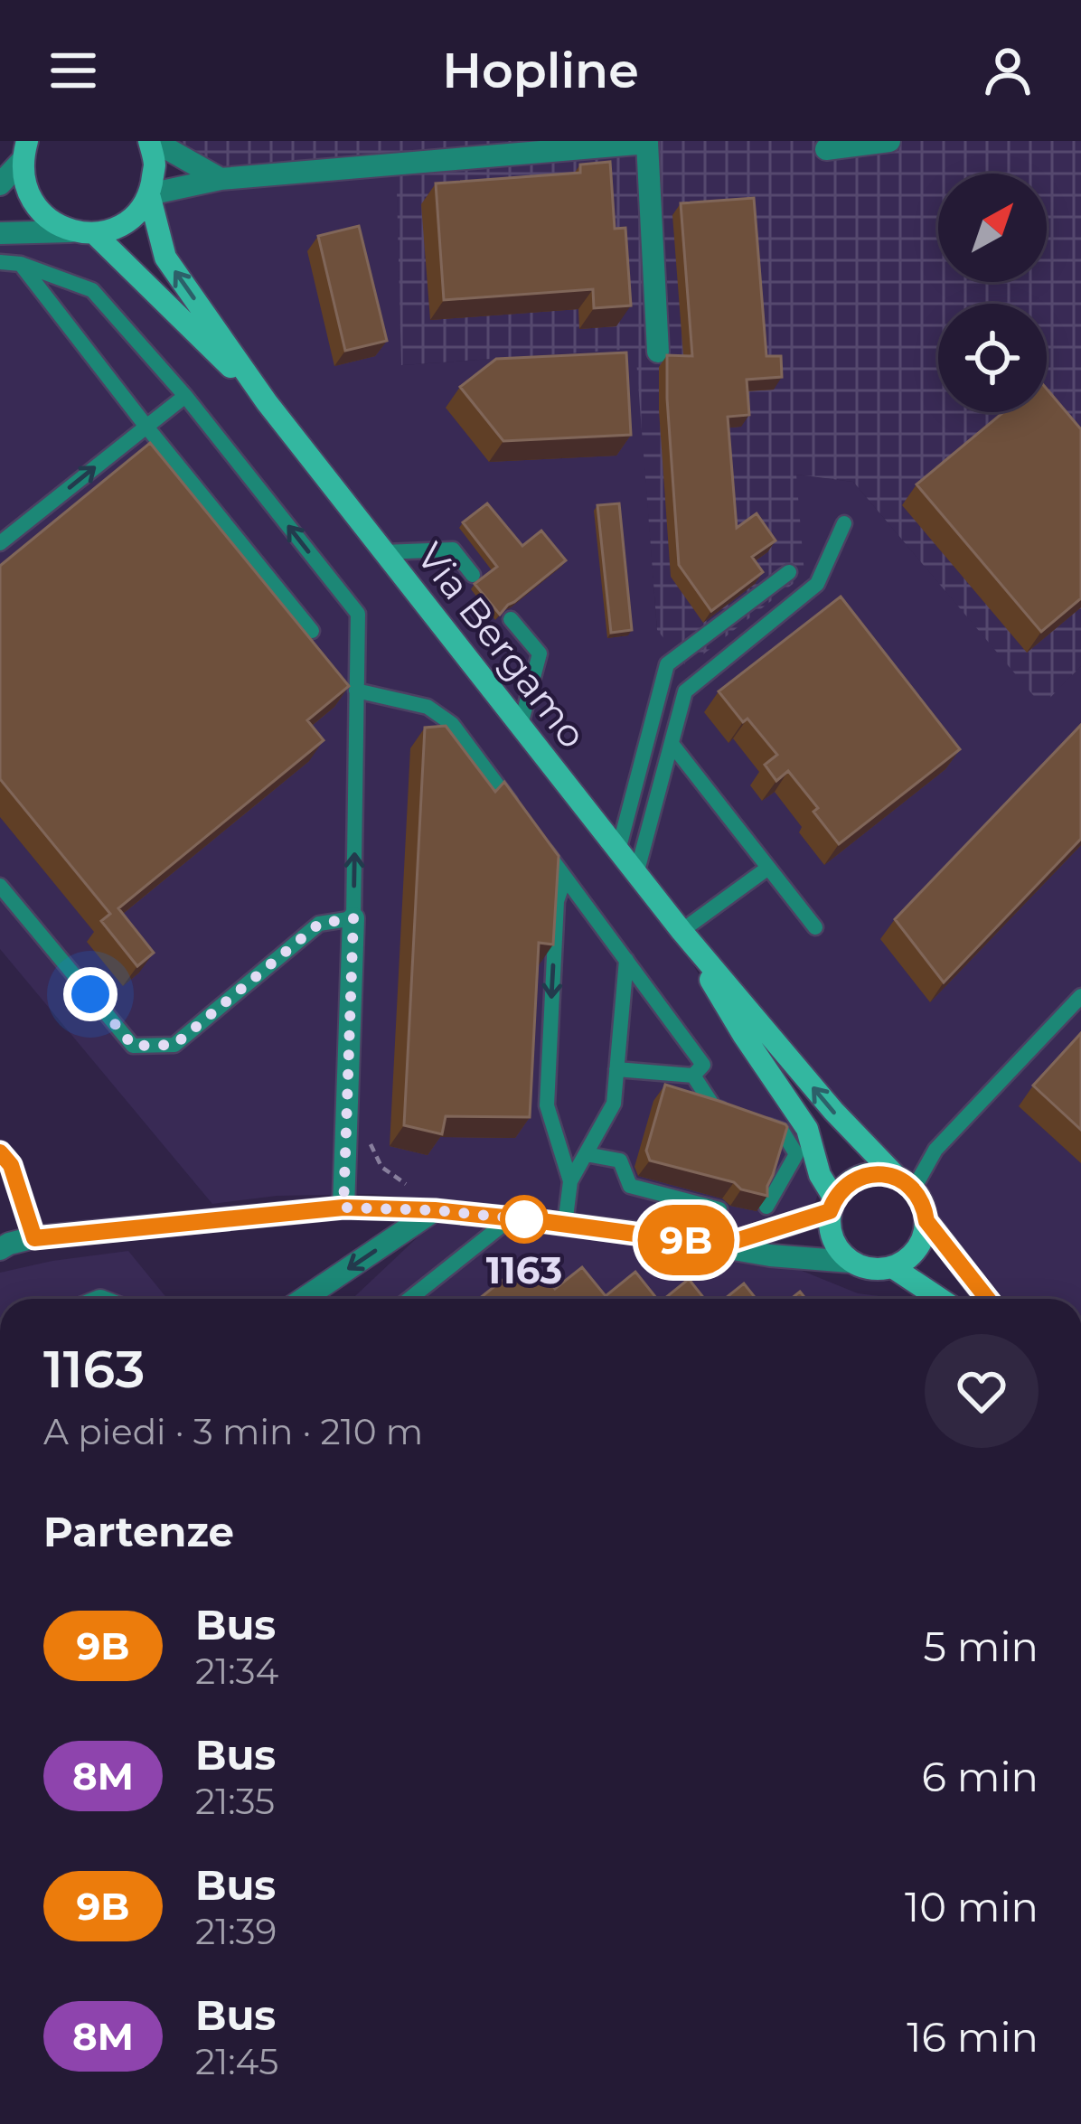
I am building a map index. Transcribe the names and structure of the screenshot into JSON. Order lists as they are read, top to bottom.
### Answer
{
  "streets": {
    "main road": ["Via Bergamo"]
  },
  "places": ["1163"],
  "lines": ["bus line 9B"],
  "north": "top right",
  "page": {
    "header": "Hopline",
    "on_map": "9B",
    "heading": [
      ["1163", "A piedi · 3 min · 210 m"],
      "Partenze"
    ],
    "list": [
      {
        "mark": "9B",
        "name": "Bus",
        "note": "21:34",
        "value": "5 min"
      },
      {
        "mark": "8M",
        "name": "Bus",
        "note": "21:35",
        "value": "6 min"
      },
      {
        "mark": "9B",
        "name": "Bus",
        "note": "21:39",
        "value": "10 min"
      },
      {
        "mark": "8M",
        "name": "Bus",
        "note": "21:45",
        "value": "16 min"
      }
    ]
  }
}
